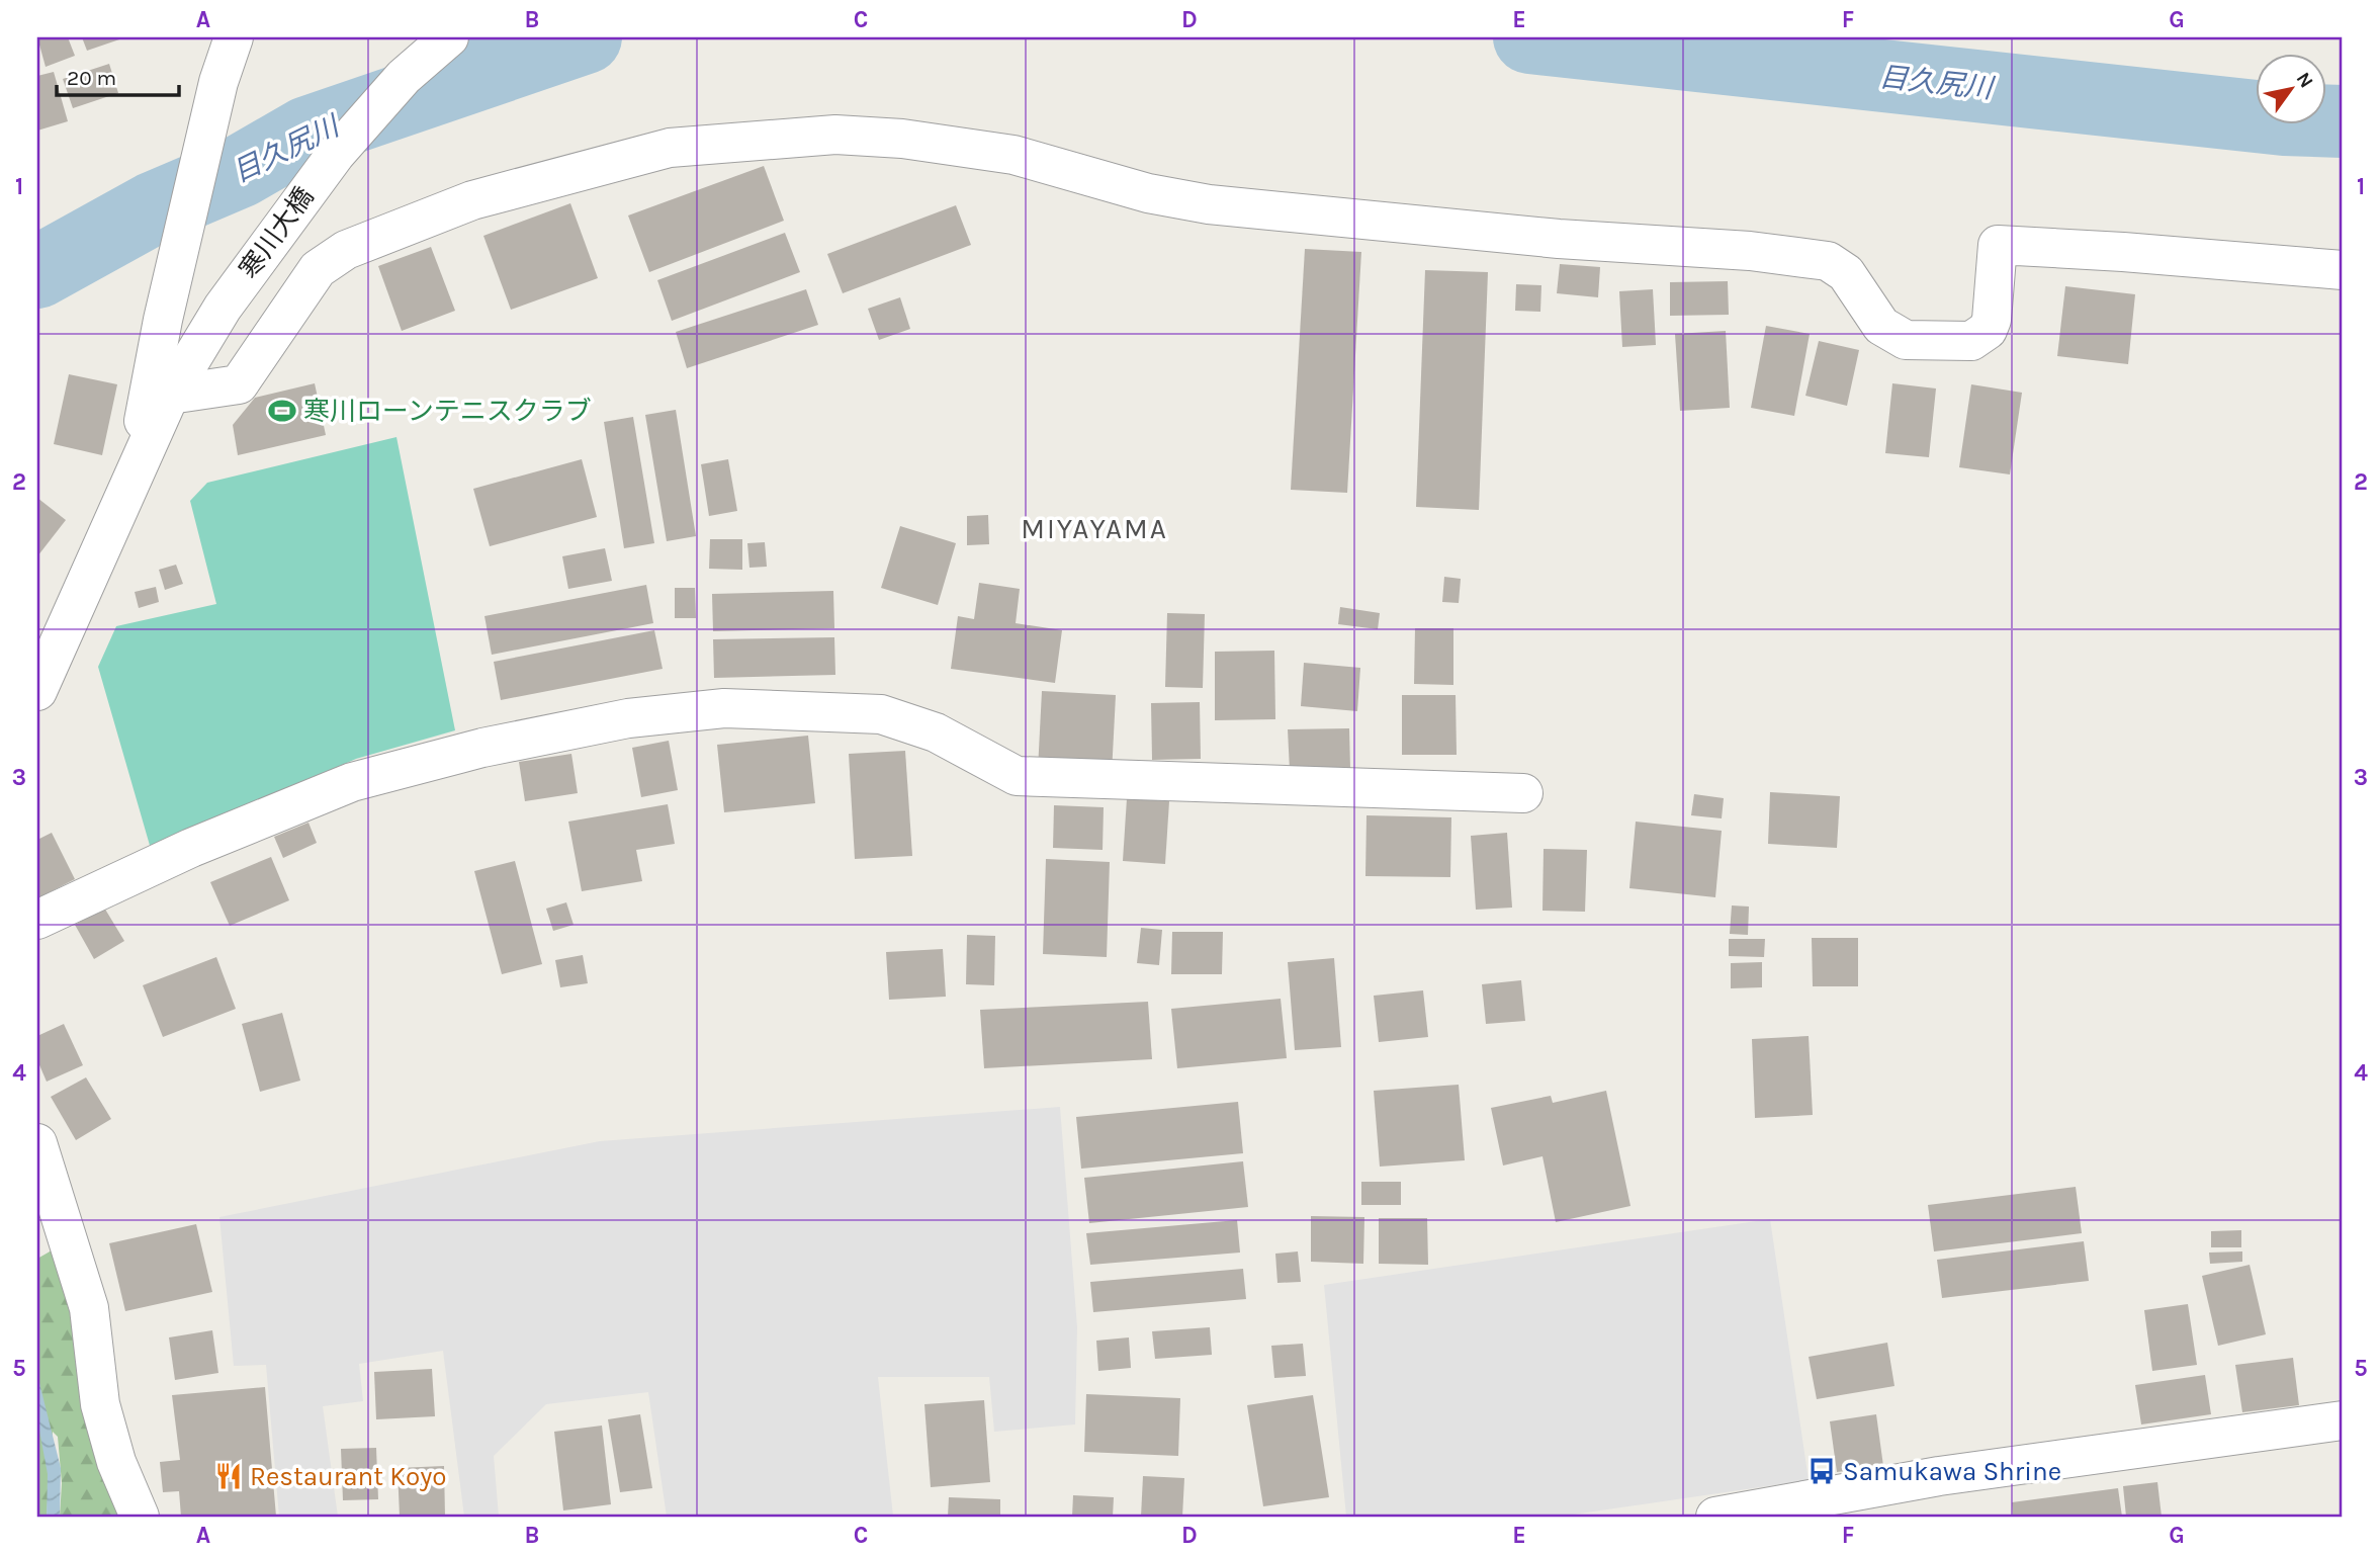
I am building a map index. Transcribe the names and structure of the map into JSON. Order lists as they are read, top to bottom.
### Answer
{
  "streets": {
    "street": ["寒川大橋"]
  },
  "districts": ["MIYAYAMA"],
  "water": ["目久尻川"],
  "places": {
    "sports": ["寒川ローンテニスクラブ"],
    "bus stop": ["Samukawa Shrine"],
    "restaurant": ["Restaurant Koyo"]
  },
  "scale_bar": "20 m",
  "north": "top right",
  "grid": {
    "columns": [
      "A",
      "B",
      "C",
      "D",
      "E",
      "F",
      "G"
    ],
    "rows": [
      "1",
      "2",
      "3",
      "4",
      "5"
    ]
  }
}
